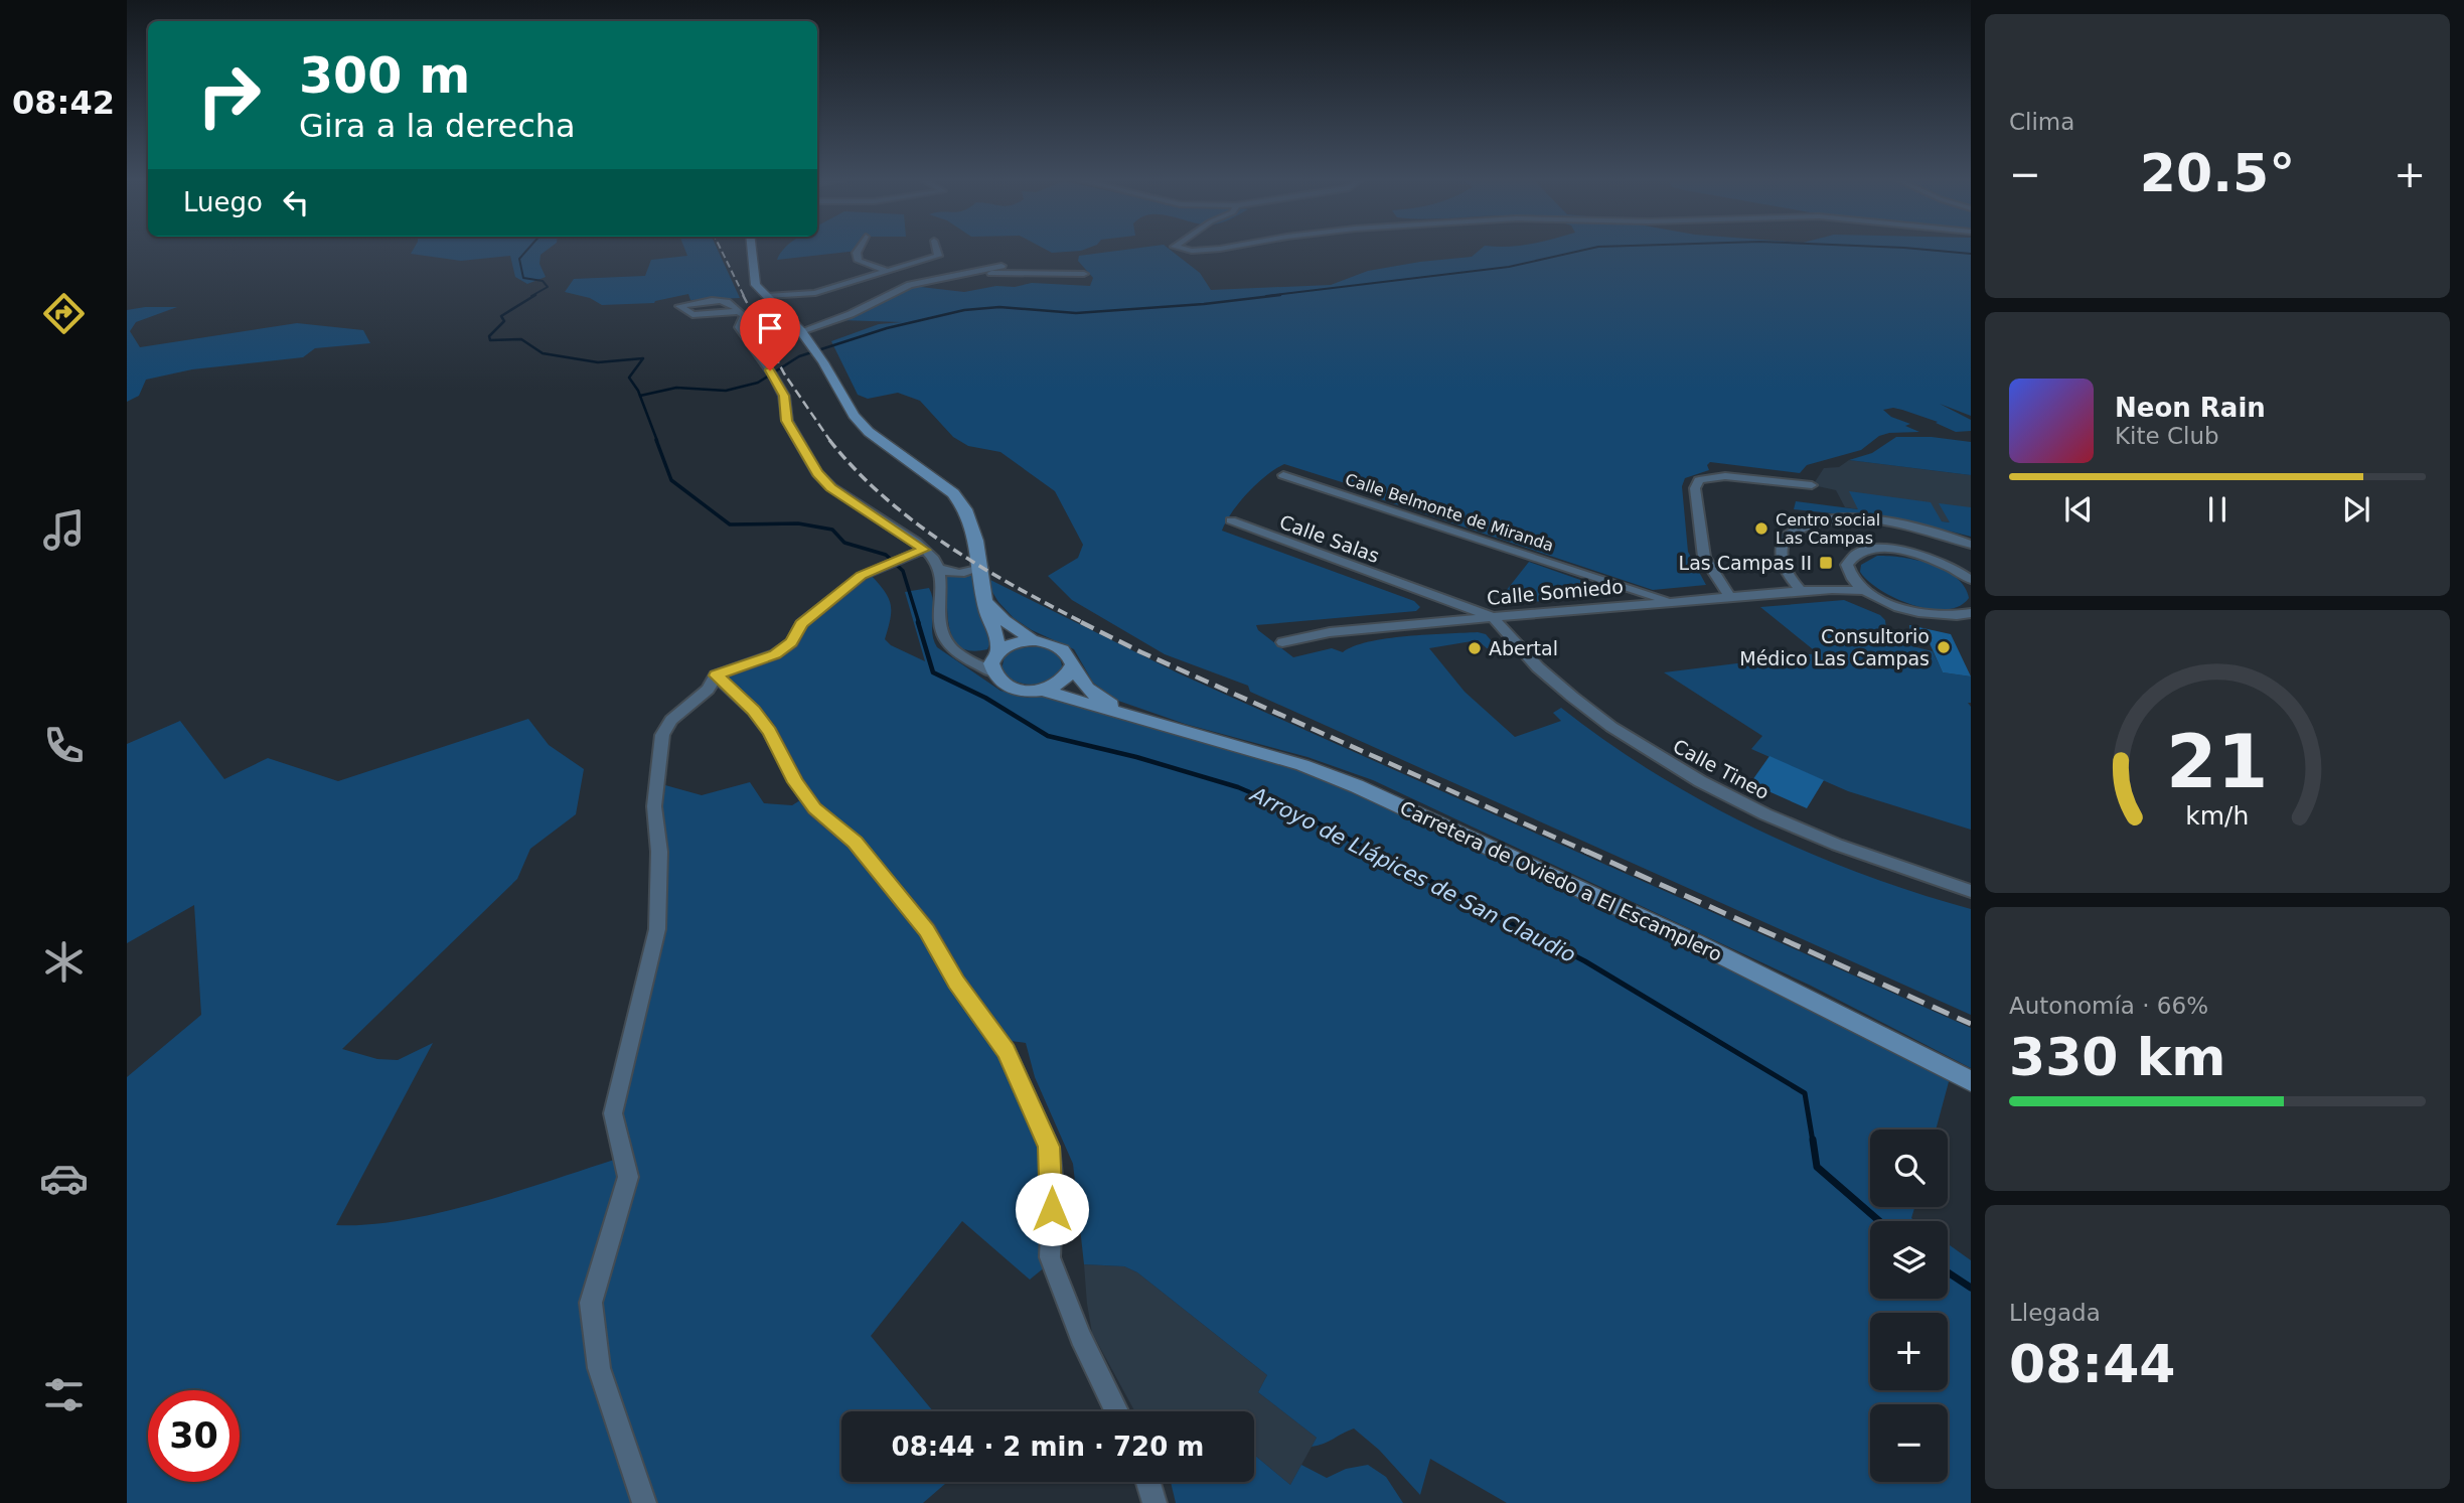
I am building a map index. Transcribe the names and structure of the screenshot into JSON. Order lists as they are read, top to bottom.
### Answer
{
  "streets": {
    "street": [
      "Calle Belmonte de Miranda",
      "Calle Salas",
      "Calle Somiedo",
      "Calle Tineo",
      "Carretera de Oviedo a El Escamplero"
    ]
  },
  "crossings": [
    ["Calle Belmonte de Miranda", "Calle Somiedo"],
    ["Calle Salas", "Calle Somiedo"],
    ["Calle Salas", "Calle Tineo"],
    ["Calle Somiedo", "Calle Tineo"]
  ],
  "water": ["Arroyo de Llápices de San Claudio"],
  "places": {
    "other": ["Centro social Las Campas", "Consultorio Médico Las Campas", "Abertal"],
    "transit": ["Las Campas II"]
  },
  "page": {
    "tabs": "08:42",
    "tile": [
      "Clima",
      ["Autonomía · 66%", "330 km"],
      ["Llegada", "08:44"]
    ],
    "turn": ["300 m", "Gira a la derecha"],
    "heat": ["−", "20.5°", "+"],
    "then": "Luego",
    "song": ["Neon Rain", "Kite Club"],
    "map_buttons": ["+", "−"],
    "limit": "30",
    "trip": "08:44 · 2 min · 720 m",
    "gauge": ["21", "km/h"]
  }
}
